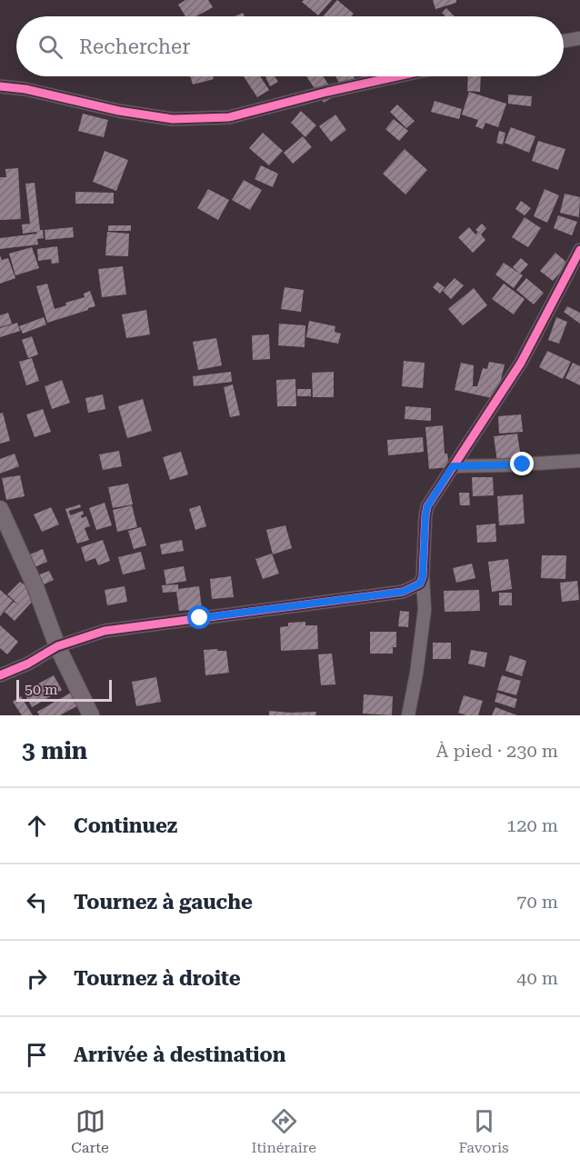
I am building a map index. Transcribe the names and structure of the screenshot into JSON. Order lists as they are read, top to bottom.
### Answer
{
  "scale_bar": "50 m",
  "page": {
    "search": "Rechercher",
    "scale": "50 m",
    "heading": ["3 min", "À pied · 230 m"],
    "list": [
      ["Continuez", "120 m"],
      ["Tournez à gauche", "70 m"],
      ["Tournez à droite", "40 m"],
      "Arrivée à destination"
    ],
    "nav": ["Carte", "Itinéraire", "Favoris"]
  }
}
